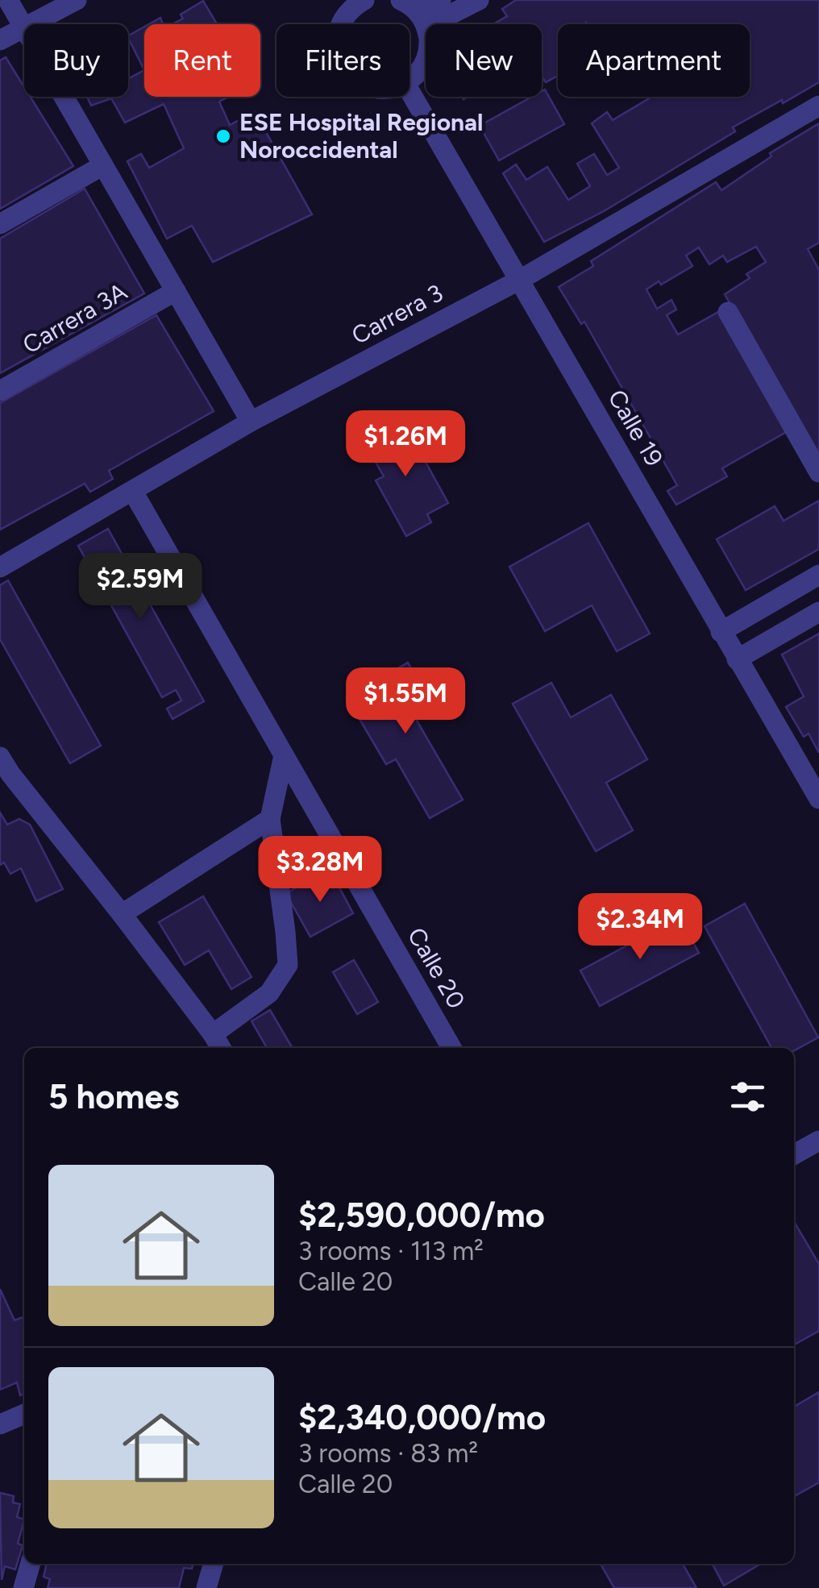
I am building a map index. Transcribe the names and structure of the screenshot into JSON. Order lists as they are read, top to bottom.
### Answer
{
  "streets": {
    "street": [
      "Carrera 3",
      "Carrera 3A",
      "Calle 19",
      "Calle 20"
    ]
  },
  "crossings": [
    ["Carrera 3", "Calle 19"],
    ["Carrera 3", "Calle 20"]
  ],
  "places": ["ESE Hospital Regional Noroccidental"],
  "page": {
    "chip": [
      "Buy",
      "Rent",
      "Filters",
      "New",
      "Apartment"
    ],
    "price": [
      "$1.26M",
      "$2.59M",
      "$1.55M",
      "$3.28M",
      "$2.34M"
    ],
    "heading": "5 homes",
    "list": [
      {
        "name": "$2,590,000/mo",
        "note": "3 rooms · 113 m² · Calle 20"
      },
      {
        "name": "$2,340,000/mo",
        "note": "3 rooms · 83 m² · Calle 20"
      }
    ]
  }
}
